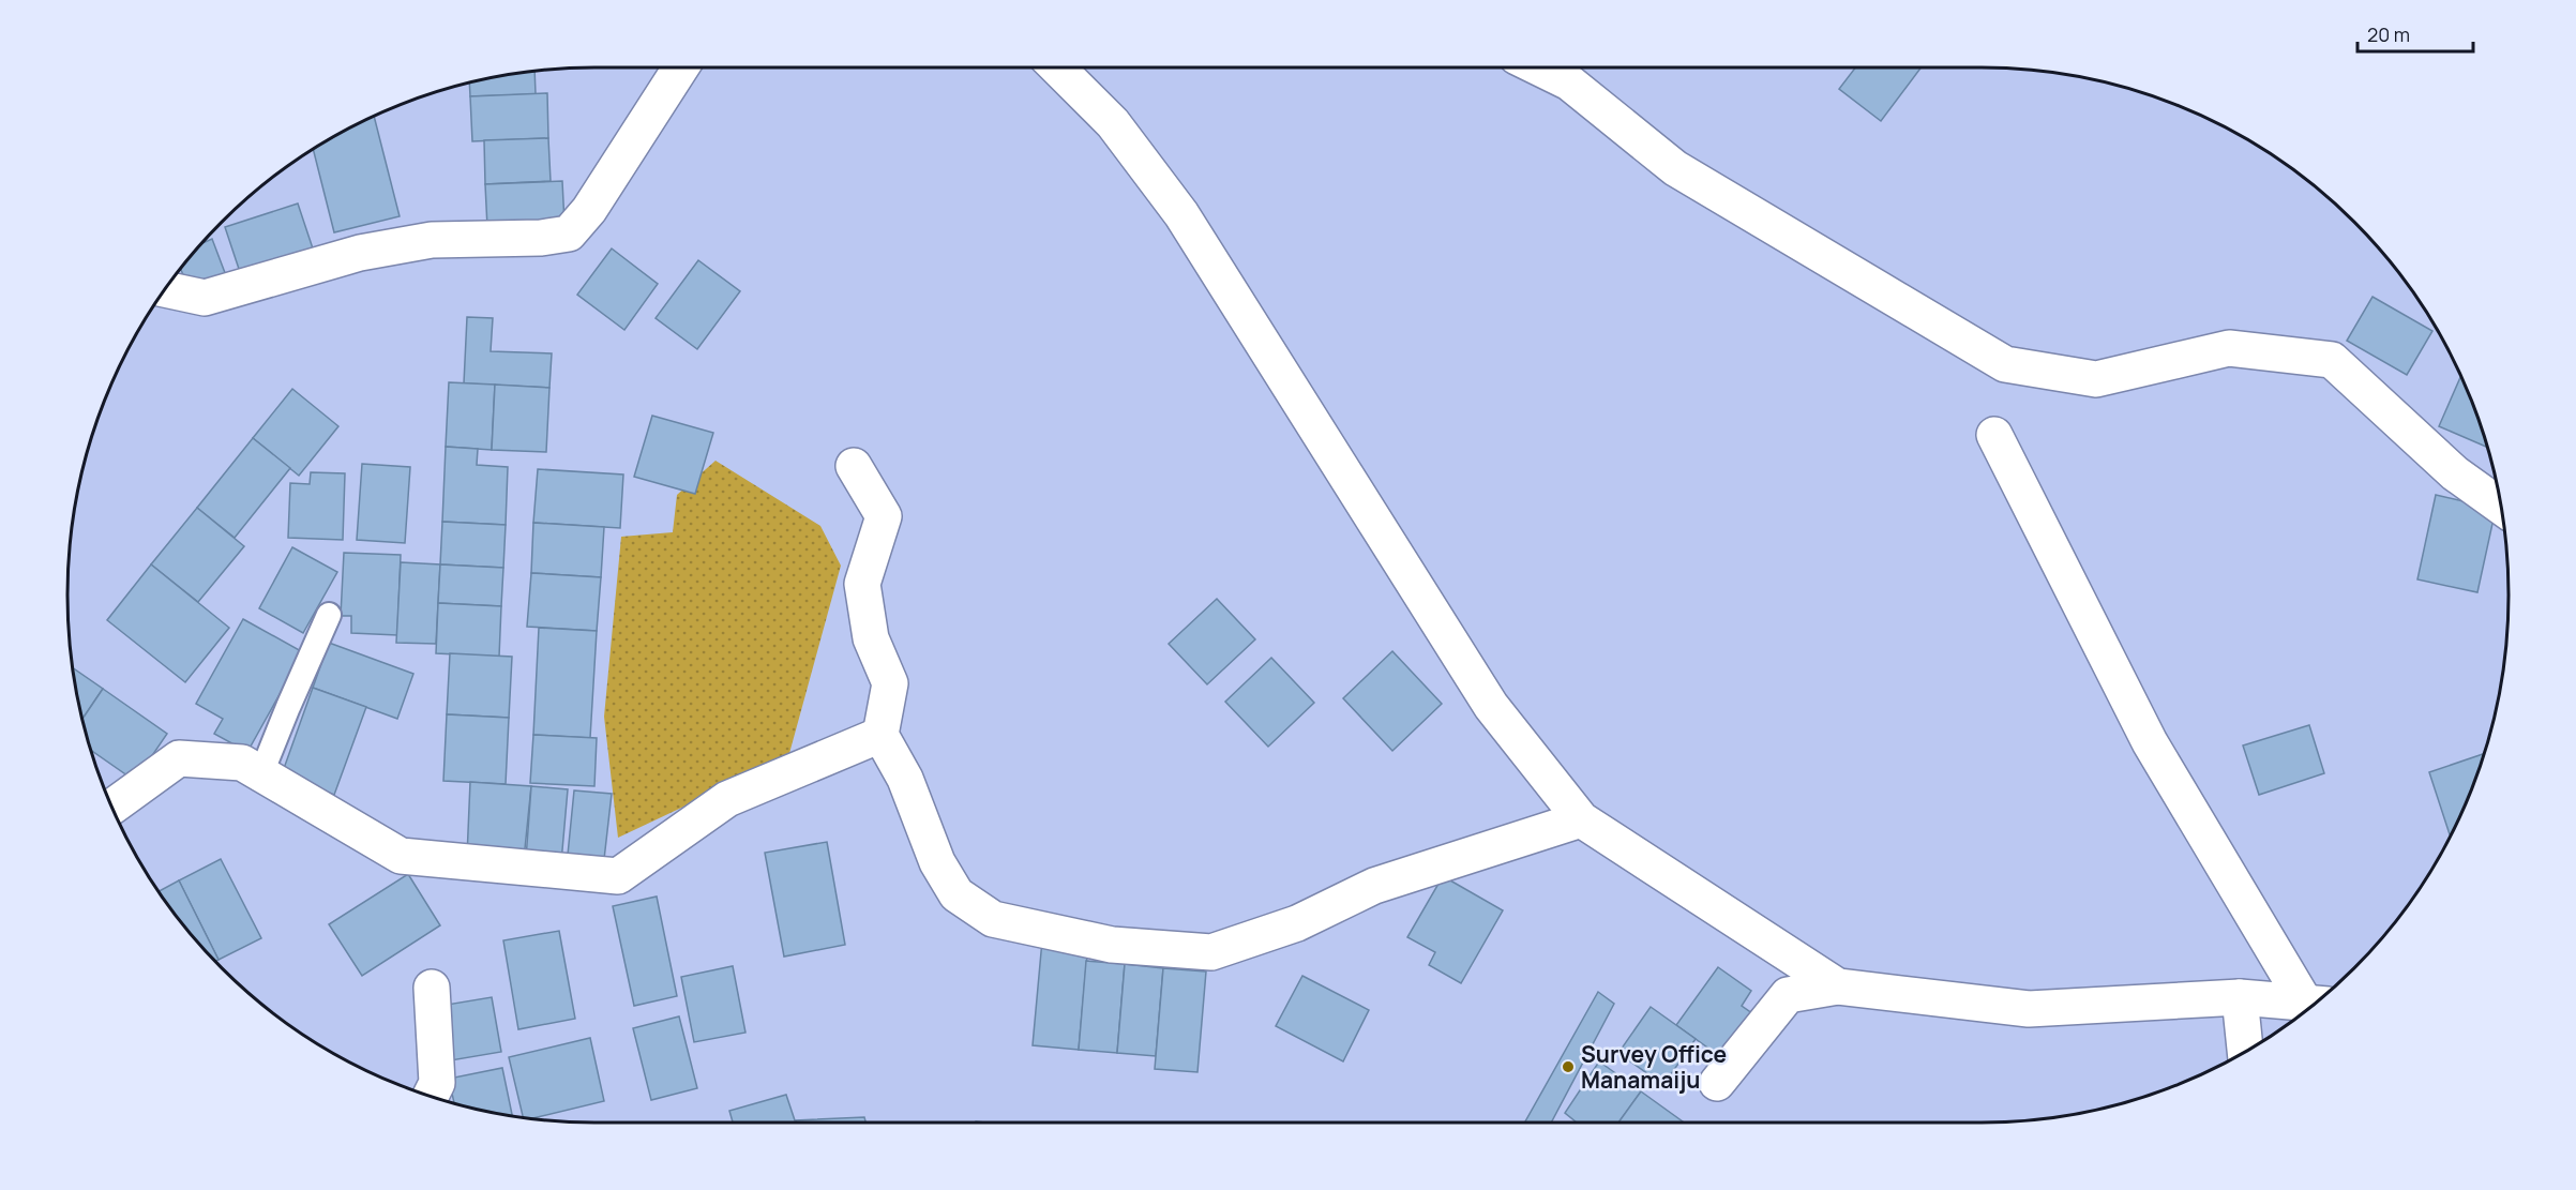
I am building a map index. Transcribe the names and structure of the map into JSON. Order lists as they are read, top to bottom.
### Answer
{
  "places": ["Survey Office Manamaiju"],
  "scale_bar": "20 m"
}
